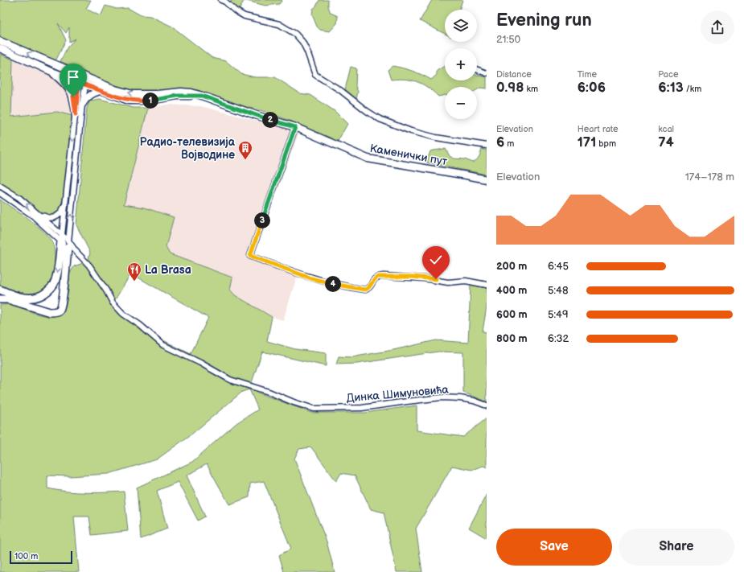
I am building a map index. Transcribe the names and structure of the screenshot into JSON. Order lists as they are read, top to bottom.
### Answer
{
  "streets": {
    "main road": ["Каменички пут"],
    "street": ["Динка Шимуновића"]
  },
  "places": {
    "building": ["Радио-телевизија Војводине"],
    "restaurant": ["La Brasa"]
  },
  "scale_bar": "100 m",
  "page": {
    "heading": ["Evening run", "21:50"],
    "map_buttons": ["+", "−"],
    "stats": [
      ["Distance", "0.98 km"],
      ["Time", "6:06"],
      ["Pace", "6:13 /km"],
      ["Elevation", "6 m"],
      ["Heart rate", "171 bpm"],
      ["kcal", "74"]
    ],
    "pins": [
      "1",
      "2",
      "3",
      "4"
    ],
    "chart": ["Elevation", "174–178 m"],
    "list": [
      {
        "name": "200 m",
        "note": "6:45"
      },
      {
        "name": "400 m",
        "note": "5:48"
      },
      {
        "name": "600 m",
        "note": "5:49"
      },
      {
        "name": "800 m",
        "note": "6:32"
      }
    ],
    "buttons": ["Save", "Share"],
    "scale": "100 m"
  }
}
